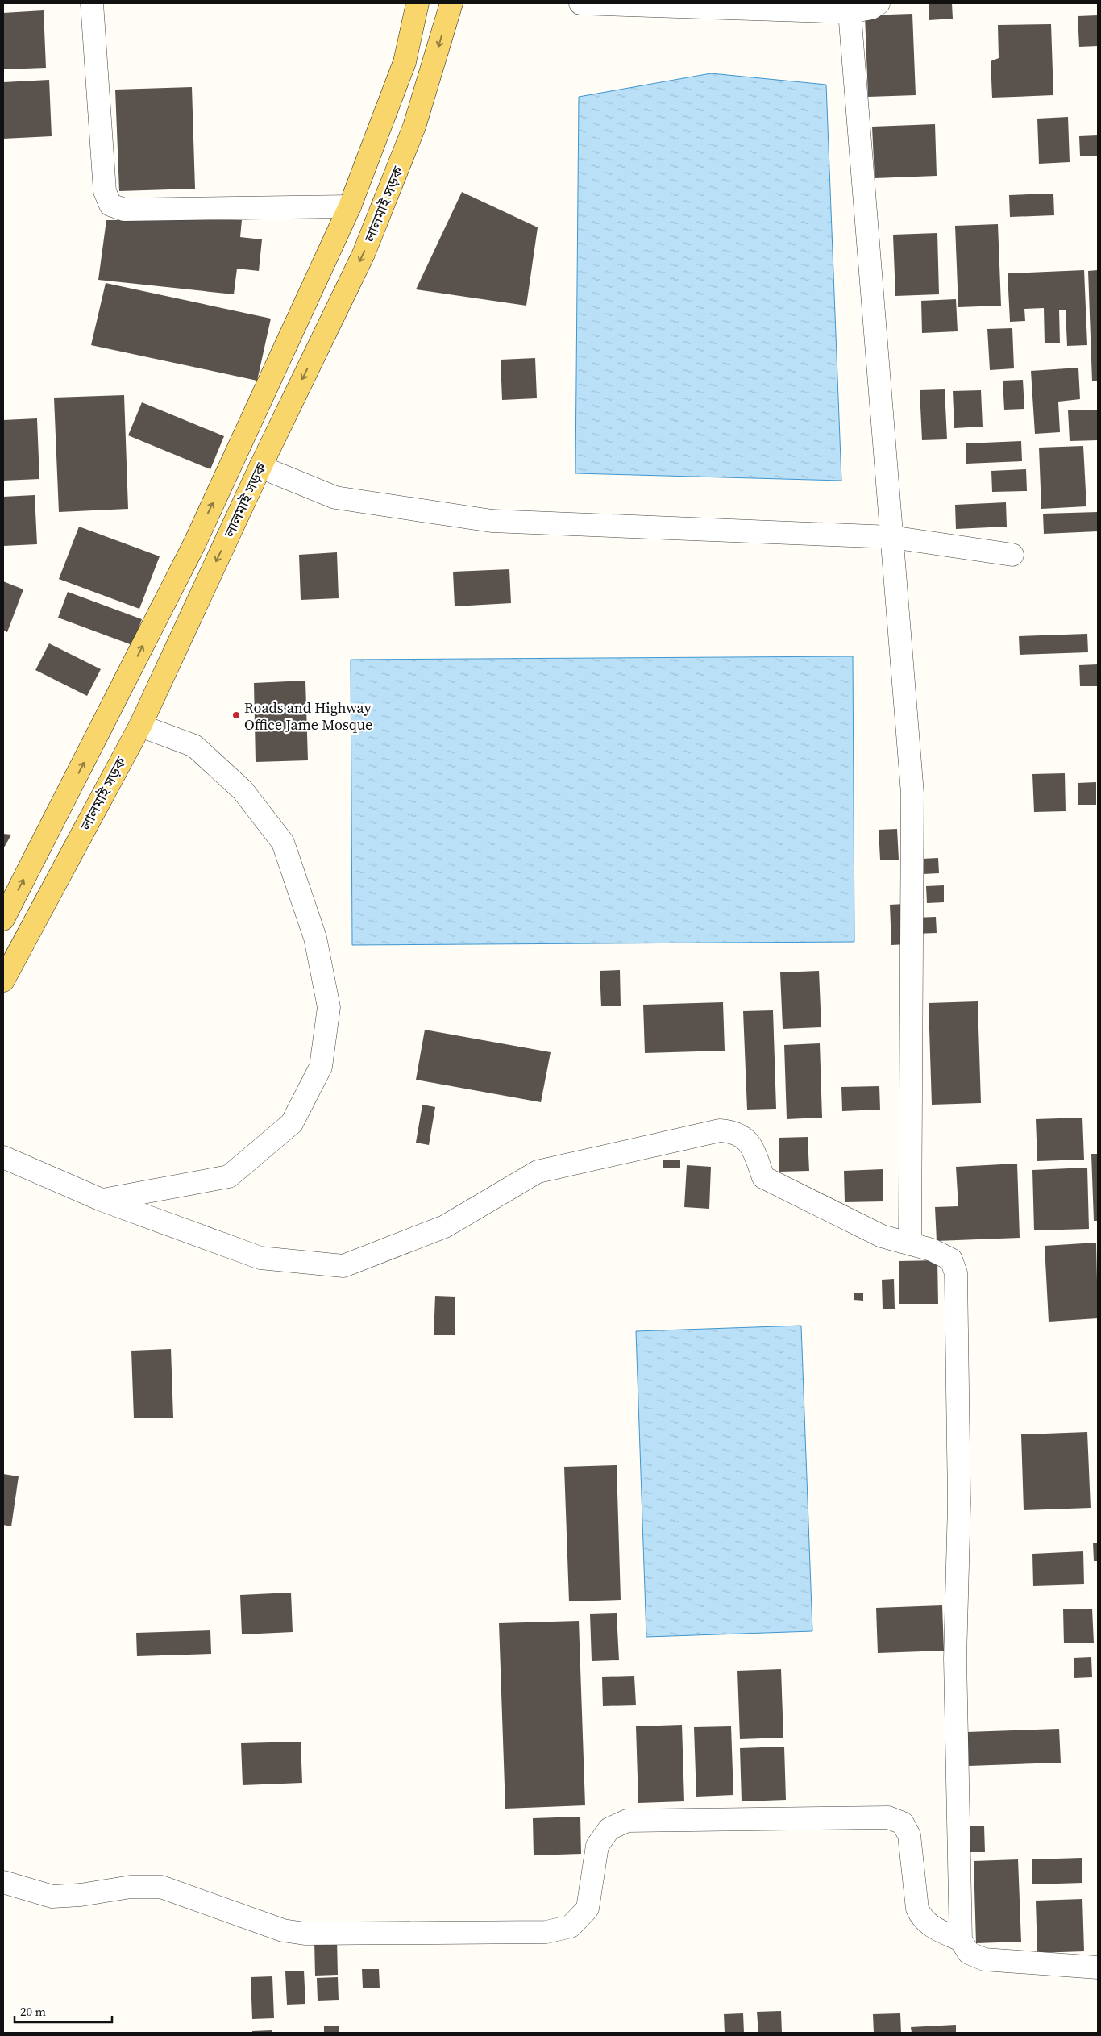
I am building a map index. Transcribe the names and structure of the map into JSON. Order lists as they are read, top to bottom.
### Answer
{
  "streets": {
    "main road": ["লালমাই সড়ক"]
  },
  "places": ["Roads and Highway Office Jame Mosque"],
  "scale_bar": "20 m"
}
